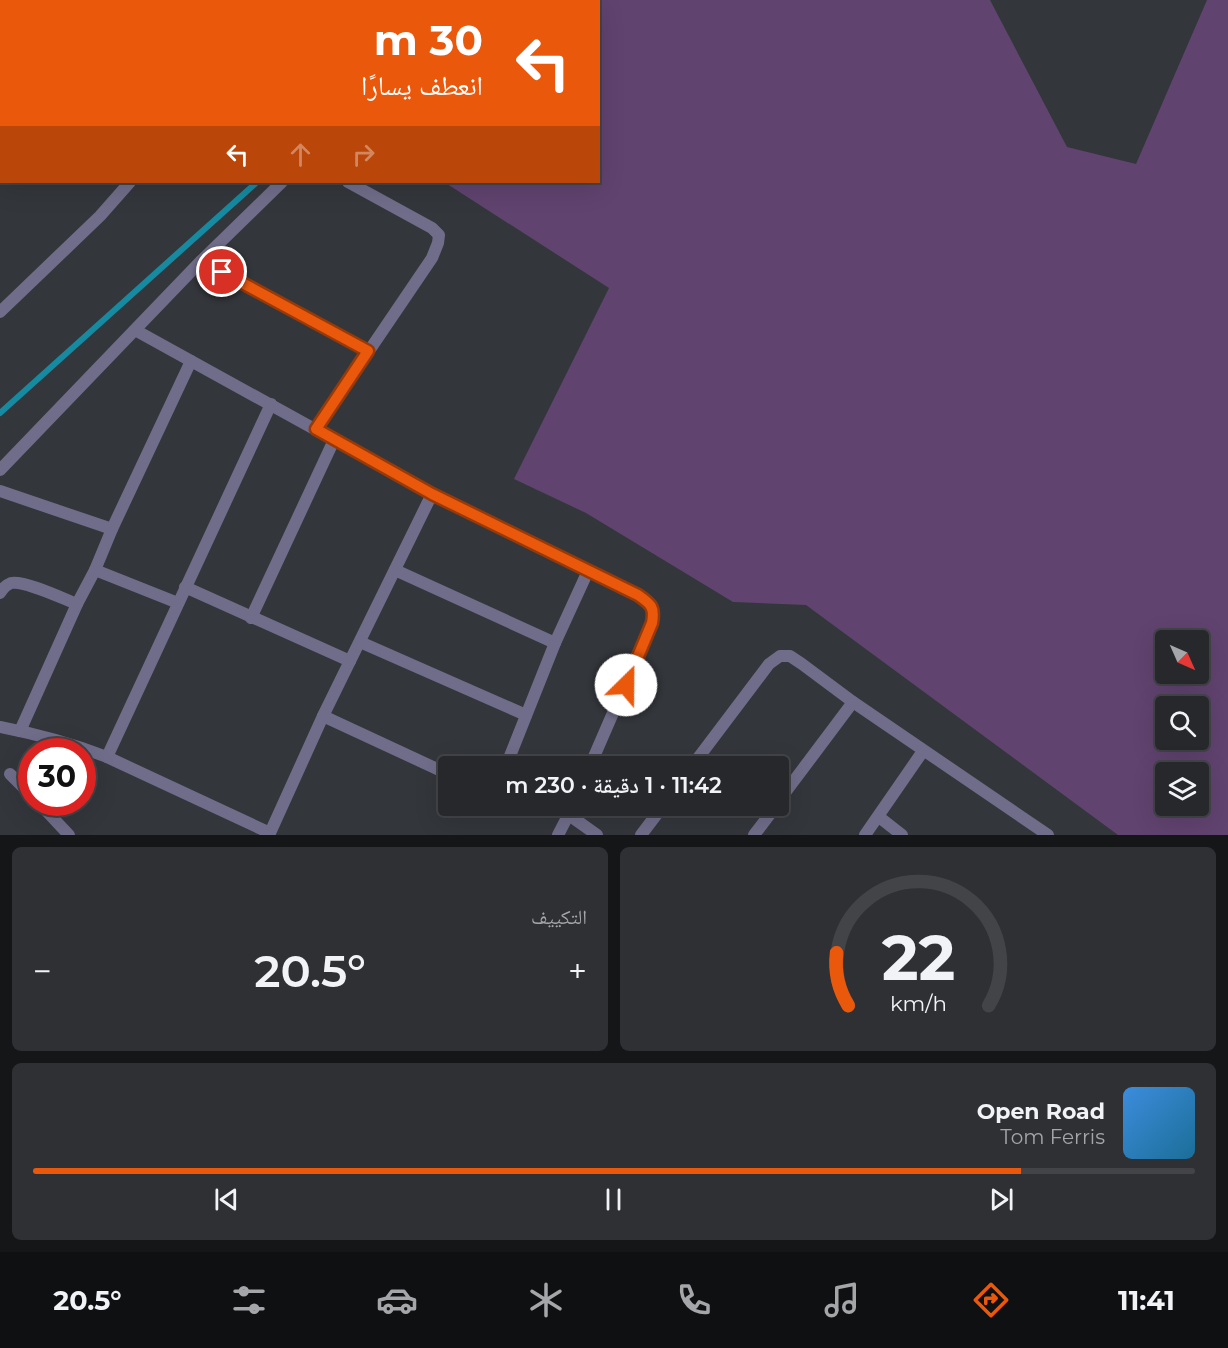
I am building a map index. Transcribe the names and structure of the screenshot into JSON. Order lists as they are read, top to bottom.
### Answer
{
  "north": "bottom right",
  "page": {
    "turn": ["30 m", "انعطف يسارًا"],
    "limit": "30",
    "trip": "11:42 · 1 دقيقة · 230 m",
    "tile": "التكييف",
    "heat": ["−", "20.5°", "+"],
    "song": ["Open Road", "Tom Ferris"],
    "tabs": ["11:41", "20.5°"],
    "gauge": ["22", "km/h"]
  }
}
